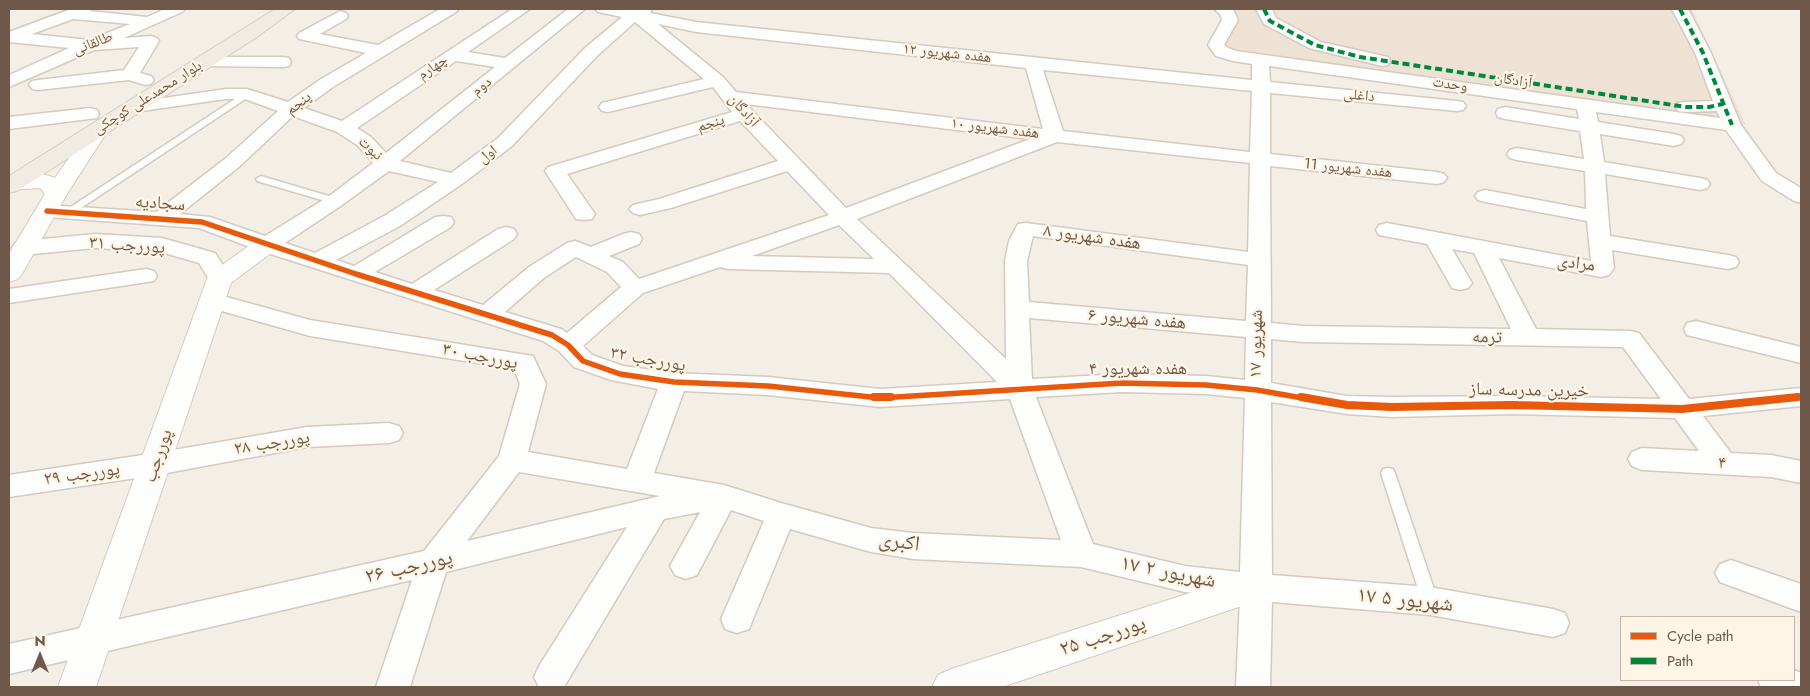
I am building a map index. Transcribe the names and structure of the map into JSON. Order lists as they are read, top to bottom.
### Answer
{
  "streets": {
    "main road": ["بلوار محمدعلی کوچکی"],
    "street": [
      "طالقانی",
      "هفده شهریور ۱۲",
      "چهارم",
      "آزادگان",
      "وحدت",
      "دوم",
      "داغلی",
      "پنجم",
      "هفده شهریور ۱۰",
      "نبوت",
      "اول",
      "هفده شهریور 11",
      "سجادیه",
      "هفده شهریور ۸",
      "پوررجب ۳۱",
      "مرادی",
      "هفده شهریور ۶",
      "ترمه",
      "۱۷ شهریور",
      "پوررجب ۳۰",
      "پوررجب ۳۲",
      "هفده شهریور ۴",
      "خیرین مدرسه ساز",
      "پوررجب ۲۸",
      "پوررجب",
      "۴",
      "پوررجب ۲۹",
      "اکبری",
      "پوررجب ۲۶",
      "۱۷ شهریور ۲",
      "۱۷ شهریور ۵",
      "پوررجب ۲۵"
    ]
  },
  "crossings": [
    ["هفده شهریور ۱۲", "آزادگان"],
    ["هفده شهریور ۱۲", "داغلی"],
    ["هفده شهریور ۱۲", "اول"],
    ["هفده شهریور ۱۲", "۱۷ شهریور"],
    ["چهارم", "نبوت"],
    ["آزادگان", "پنجم"],
    ["آزادگان", "هفده شهریور ۱۰"],
    ["آزادگان", "اول"],
    ["آزادگان", "هفده شهریور ۸"],
    ["آزادگان", "پوررجب ۳۲"],
    ["آزادگان", "هفده شهریور ۴"],
    ["وحدت", "مرادی"],
    ["وحدت", "۱۷ شهریور"],
    ["دوم", "نبوت"],
    ["داغلی", "۱۷ شهریور"],
    ["بلوار محمدعلی کوچکی", "نبوت"],
    ["پنجم", "نبوت"],
    ["پنجم", "سجادیه"],
    ["هفده شهریور ۱۰", "هفده شهریور 11"],
    ["هفده شهریور ۱۰", "۱۷ شهریور"],
    ["نبوت", "سجادیه"],
    ["نبوت", "پوررجب ۳۲"],
    ["اول", "پوررجب ۳۲"],
    ["هفده شهریور 11", "۱۷ شهریور"],
    ["سجادیه", "پوررجب ۳۲"],
    ["هفده شهریور ۸", "هفده شهریور ۶"],
    ["هفده شهریور ۸", "۱۷ شهریور"],
    ["هفده شهریور ۸", "پوررجب ۳۲"],
    ["هفده شهریور ۸", "هفده شهریور ۴"],
    ["پوررجب ۳۱", "پوررجب ۳۰"],
    ["پوررجب ۳۱", "پوررجب"],
    ["هفده شهریور ۶", "ترمه"],
    ["هفده شهریور ۶", "۱۷ شهریور"],
    ["ترمه", "۱۷ شهریور"],
    ["ترمه", "خیرین مدرسه ساز"],
    ["۱۷ شهریور", "هفده شهریور ۴"],
    ["۱۷ شهریور", "خیرین مدرسه ساز"],
    ["۱۷ شهریور", "۱۷ شهریور ۲"],
    ["۱۷ شهریور", "۱۷ شهریور ۵"],
    ["۱۷ شهریور", "پوررجب ۲۵"],
    ["پوررجب ۳۰", "پوررجب"],
    ["پوررجب ۳۰", "اکبری"],
    ["پوررجب ۳۰", "پوررجب ۲۶"],
    ["پوررجب ۳۲", "هفده شهریور ۴"],
    ["هفده شهریور ۴", "خیرین مدرسه ساز"],
    ["پوررجب ۲۸", "پوررجب"],
    ["پوررجب ۲۸", "پوررجب ۲۹"],
    ["پوررجب", "پوررجب ۲۹"],
    ["پوررجب", "پوررجب ۲۶"],
    ["اکبری", "پوررجب ۲۶"],
    ["اکبری", "۱۷ شهریور ۲"],
    ["۱۷ شهریور ۲", "۱۷ شهریور ۵"],
    ["۱۷ شهریور ۲", "پوررجب ۲۵"],
    ["۱۷ شهریور ۵", "پوررجب ۲۵"]
  ],
  "legend": ["Cycle path", "Path"],
  "north": "top"
}
